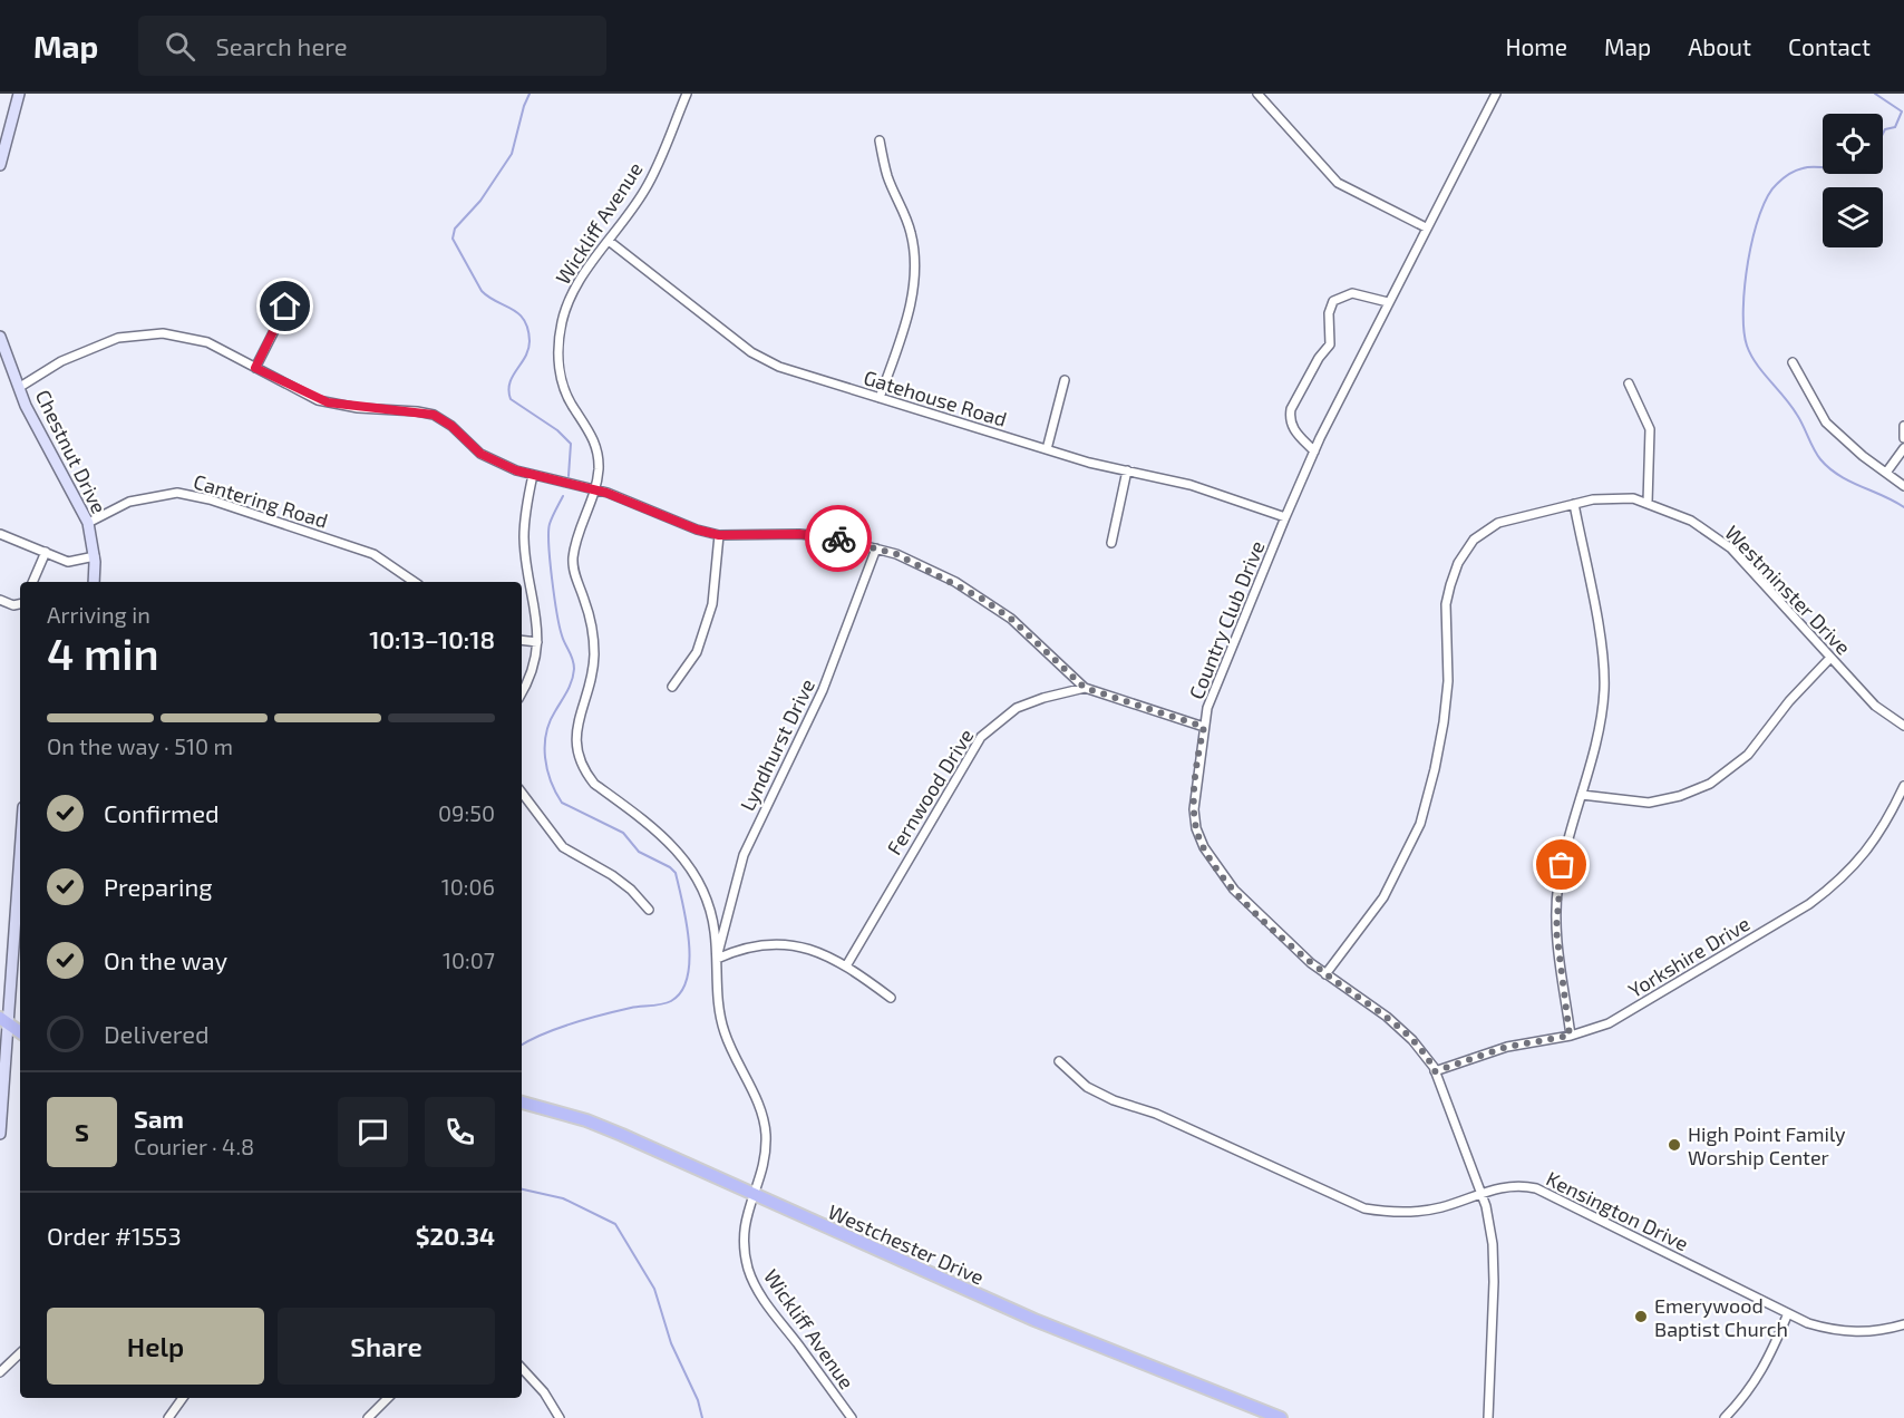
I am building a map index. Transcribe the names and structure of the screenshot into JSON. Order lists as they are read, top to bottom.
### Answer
{
  "streets": {
    "main road": ["Westchester Drive"],
    "street": [
      "Wickliff Avenue",
      "Gatehouse Road",
      "Chestnut Drive",
      "Cantering Road",
      "Westminster Drive",
      "Country Club Drive",
      "Lyndhurst Drive",
      "Fernwood Drive",
      "Yorkshire Drive",
      "Kensington Drive"
    ]
  },
  "crossings": [
    ["Wickliff Avenue", "Gatehouse Road"],
    ["Wickliff Avenue", "Lyndhurst Drive"],
    ["Wickliff Avenue", "Westchester Drive"],
    ["Gatehouse Road", "Country Club Drive"],
    ["Chestnut Drive", "Cantering Road"],
    ["Westminster Drive", "Country Club Drive"],
    ["Country Club Drive", "Yorkshire Drive"],
    ["Country Club Drive", "Kensington Drive"]
  ],
  "places": ["High Point Family Worship Center", "Emerywood Baptist Church"],
  "page": {
    "header": "Map",
    "search": "Search here",
    "nav": [
      "Home",
      "Map",
      "About",
      "Contact"
    ],
    "heading": ["4 min", "Arriving in", "10:13–10:18"],
    "panel": [
      "Sam",
      "Courier · 4.8",
      "Order #1553",
      "$20.34"
    ],
    "bar": "On the way · 510 m",
    "list": [
      ["Confirmed", "09:50"],
      ["Preparing", "10:06"],
      ["On the way", "10:07"],
      "Delivered"
    ],
    "round": "S",
    "buttons": ["Help", "Share"]
  }
}
